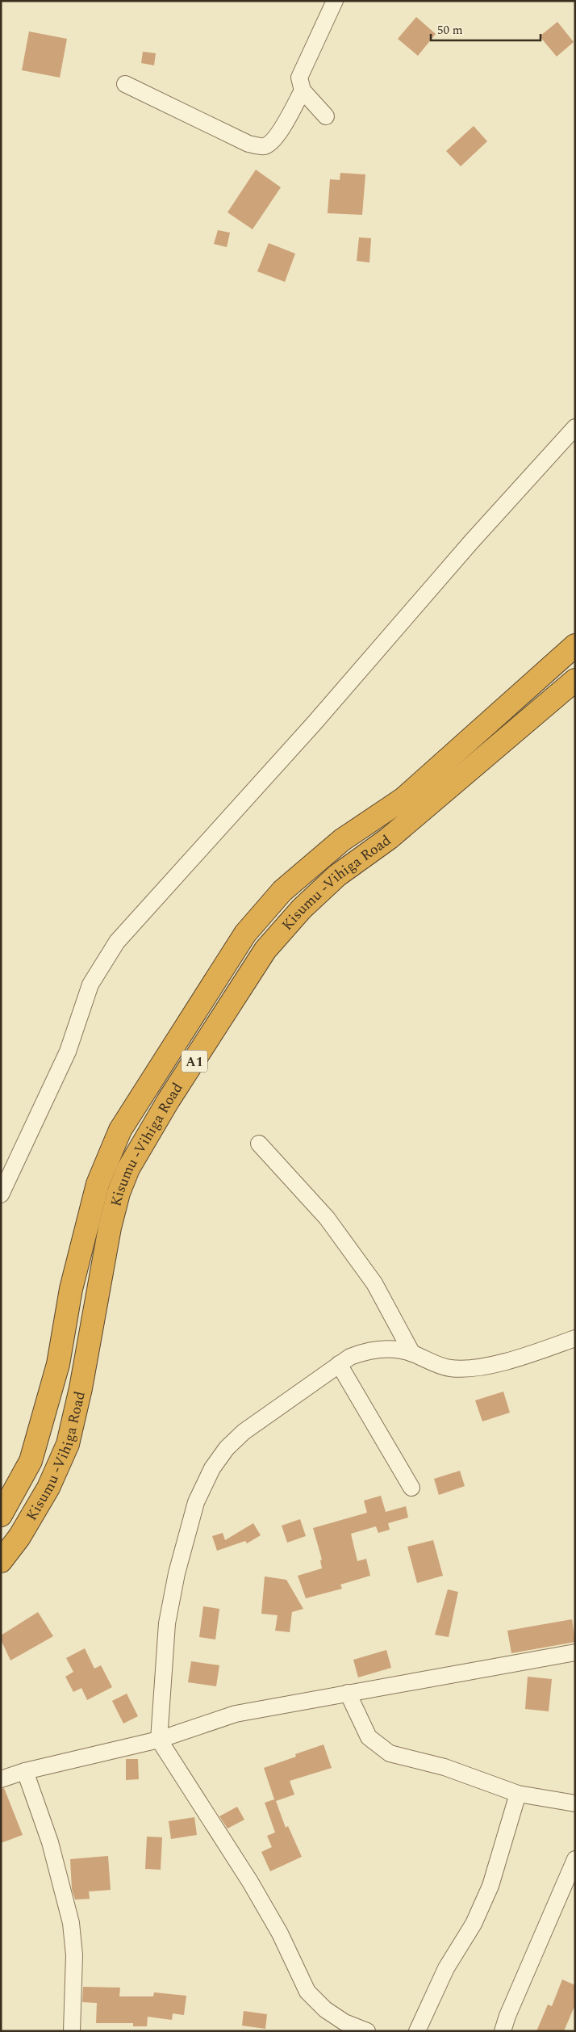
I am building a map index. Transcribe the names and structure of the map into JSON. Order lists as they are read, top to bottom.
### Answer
{
  "streets": {
    "highway": ["Kisumu -Vihiga Road", "A1"]
  },
  "scale_bar": "50 m"
}
